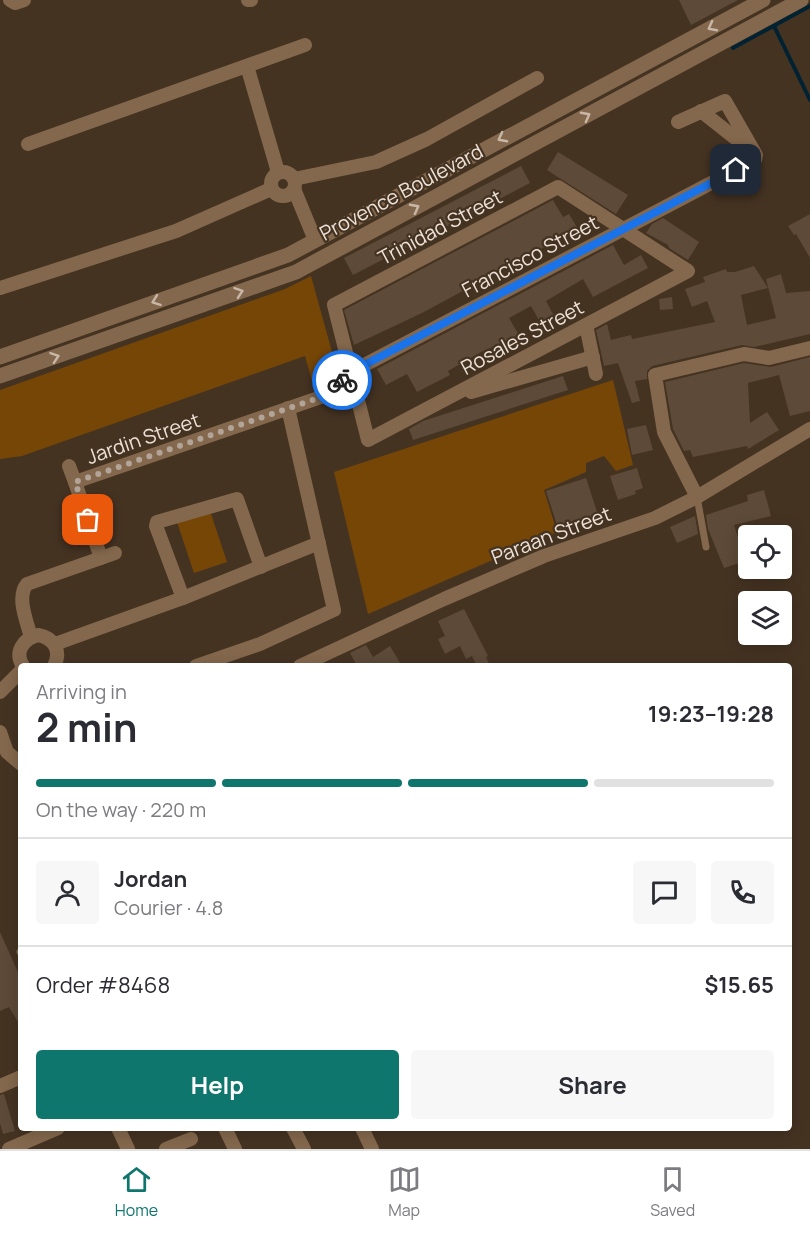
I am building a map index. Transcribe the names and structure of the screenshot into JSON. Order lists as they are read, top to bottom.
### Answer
{
  "streets": {
    "street": [
      "Provence Boulevard",
      "Trinidad Street",
      "Francisco Street",
      "Rosales Street",
      "Jardin Street",
      "Paraan Street"
    ]
  },
  "crossings": [
    ["Trinidad Street", "Francisco Street"],
    ["Trinidad Street", "Rosales Street"],
    ["Francisco Street", "Rosales Street"],
    ["Francisco Street", "Jardin Street"]
  ],
  "page": {
    "heading": ["2 min", "Arriving in", "19:23–19:28"],
    "panel": [
      "Jordan",
      "Courier · 4.8",
      "Order #8468",
      "$15.65"
    ],
    "bar": "On the way · 220 m",
    "buttons": ["Help", "Share"],
    "tabs": ["Home", "Map", "Saved"]
  }
}
